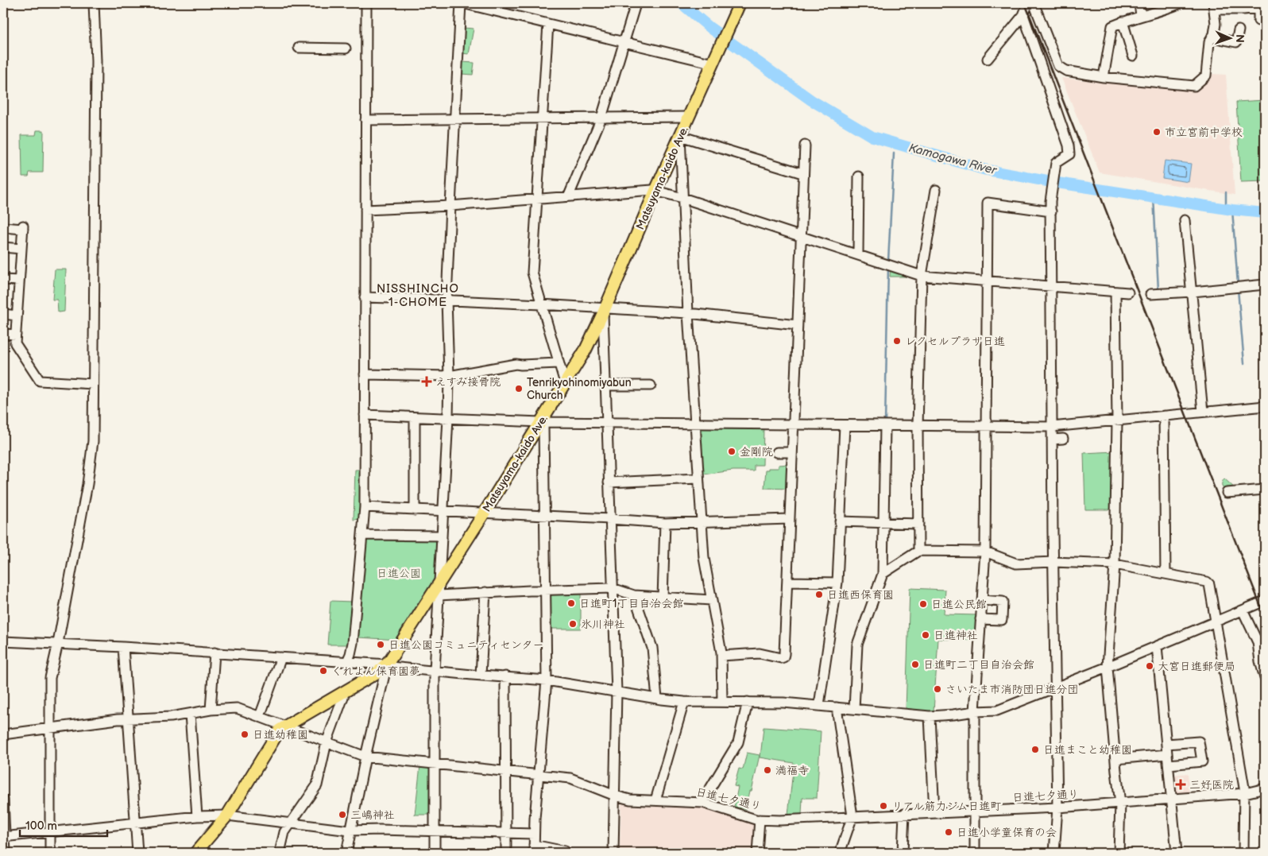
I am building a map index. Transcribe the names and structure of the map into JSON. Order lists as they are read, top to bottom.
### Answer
{
  "streets": {
    "main road": ["Matsuyama-kaido Ave."],
    "street": ["日進七夕通り"]
  },
  "crossings": [
    ["Matsuyama-kaido Ave.", "日進七夕通り"]
  ],
  "districts": ["NISSHINCHO 1-CHOME"],
  "water": ["Kamogawa River"],
  "parks": ["日進公園"],
  "places": {
    "other": [
      "市立宮前中学校",
      "レクセルプラザ日進",
      "Tenrikyohinomiyabun Church",
      "金剛院",
      "日進西保育園",
      "日進町1丁目自治会館",
      "日進公民館",
      "氷川神社",
      "日進神社",
      "日進公園コミュニティセンター",
      "日進町二丁目自治会館",
      "大宮日進郵便局",
      "くれよん保育園夢",
      "さいたま市消防団日進分団",
      "日進幼稚園",
      "日進まこと幼稚園",
      "満福寺",
      "リアル筋力ジム日進町",
      "三嶋神社",
      "日進小学童保育の会"
    ],
    "health": ["えすみ接骨院", "三好医院"]
  },
  "scale_bar": "100 m",
  "north": "right"
}
